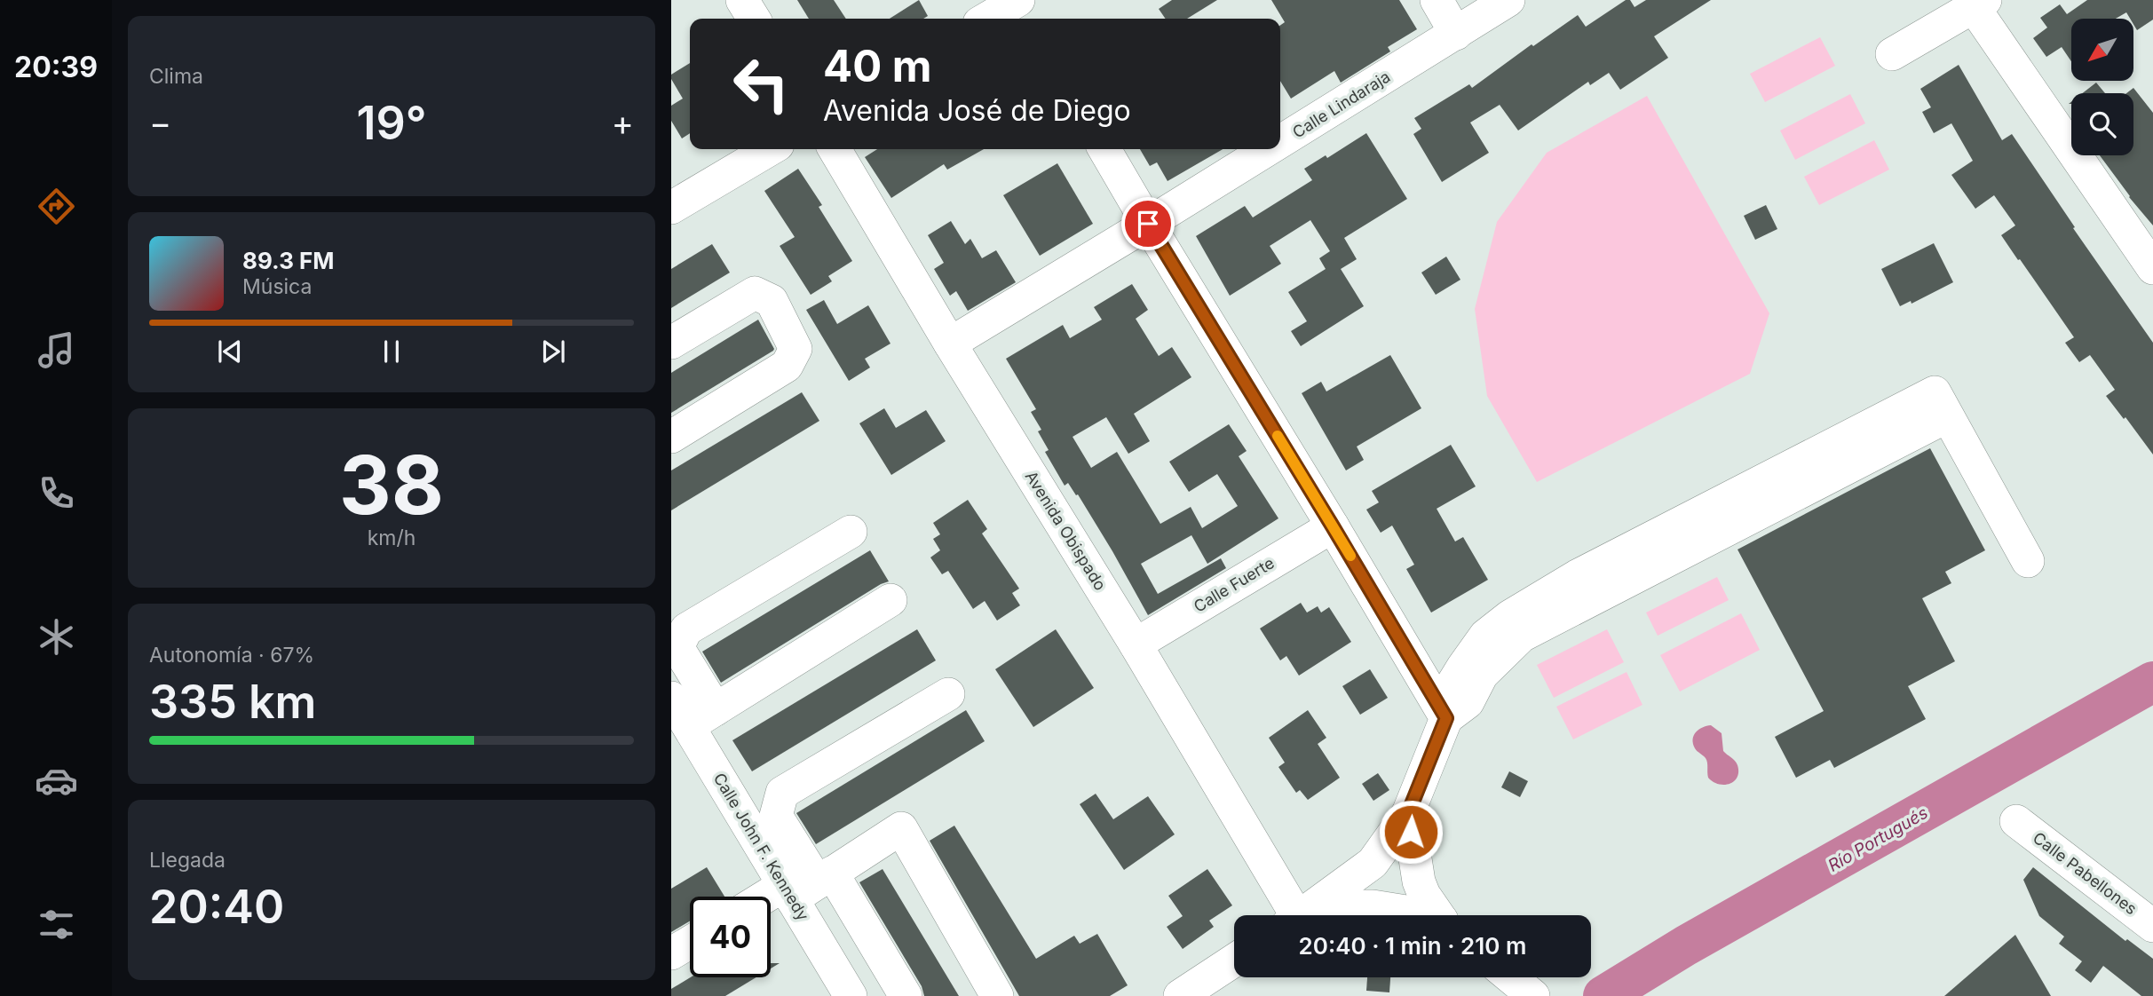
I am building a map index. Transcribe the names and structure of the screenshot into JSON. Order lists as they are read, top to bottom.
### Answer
{
  "streets": {
    "street": [
      "Calle Lindaraja",
      "Avenida Obispado",
      "Calle Fuerte",
      "Calle John F. Kennedy",
      "Calle Pabellones"
    ]
  },
  "crossings": [
    ["Calle Lindaraja", "Avenida Obispado"],
    ["Avenida Obispado", "Calle Fuerte"]
  ],
  "water": ["Río Portugués"],
  "north": "bottom left",
  "page": {
    "tabs": "20:39",
    "tile": [
      "Clima",
      ["38", "km/h"],
      ["Autonomía · 67%", "335 km"],
      ["Llegada", "20:40"]
    ],
    "turn": ["40 m", "Avenida José de Diego"],
    "heat": ["−", "19°", "+"],
    "song": ["89.3 FM", "Música"],
    "limit": "40",
    "trip": "20:40 · 1 min · 210 m"
  }
}
